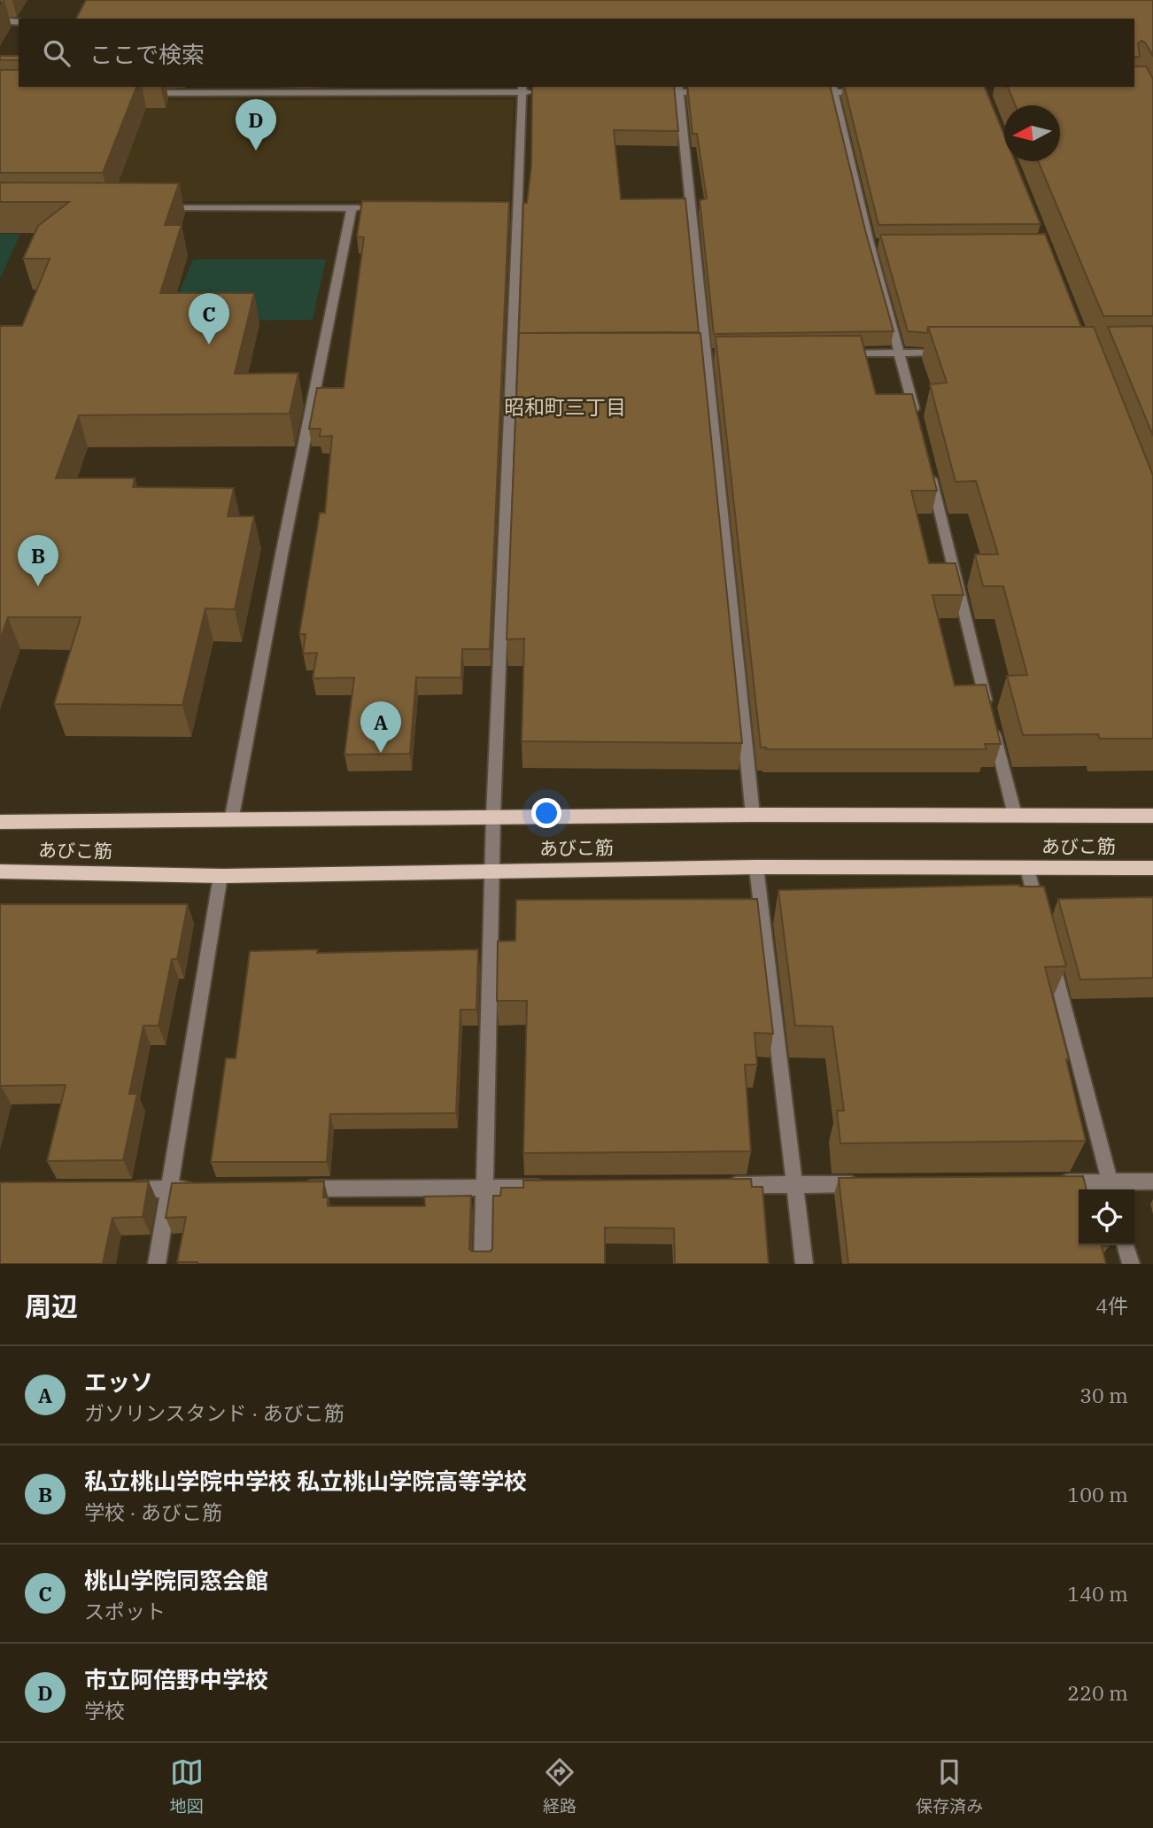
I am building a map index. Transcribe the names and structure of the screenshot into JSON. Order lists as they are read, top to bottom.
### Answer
{
  "streets": {
    "main road": ["あびこ筋"]
  },
  "districts": ["昭和町三丁目"],
  "north": "left",
  "page": {
    "search": "ここで検索",
    "pins": [
      "D",
      "C",
      "B",
      "A"
    ],
    "heading": ["周辺", "4件"],
    "list": [
      {
        "mark": "A",
        "name": "エッソ",
        "note": "ガソリンスタンド · あびこ筋",
        "value": "30 m"
      },
      {
        "mark": "B",
        "name": "私立桃山学院中学校 私立桃山学院高等学校",
        "note": "学校 · あびこ筋",
        "value": "100 m"
      },
      {
        "mark": "C",
        "name": "桃山学院同窓会館",
        "note": "スポット",
        "value": "140 m"
      },
      {
        "mark": "D",
        "name": "市立阿倍野中学校",
        "note": "学校",
        "value": "220 m"
      }
    ],
    "nav": ["地図", "経路", "保存済み"]
  }
}
